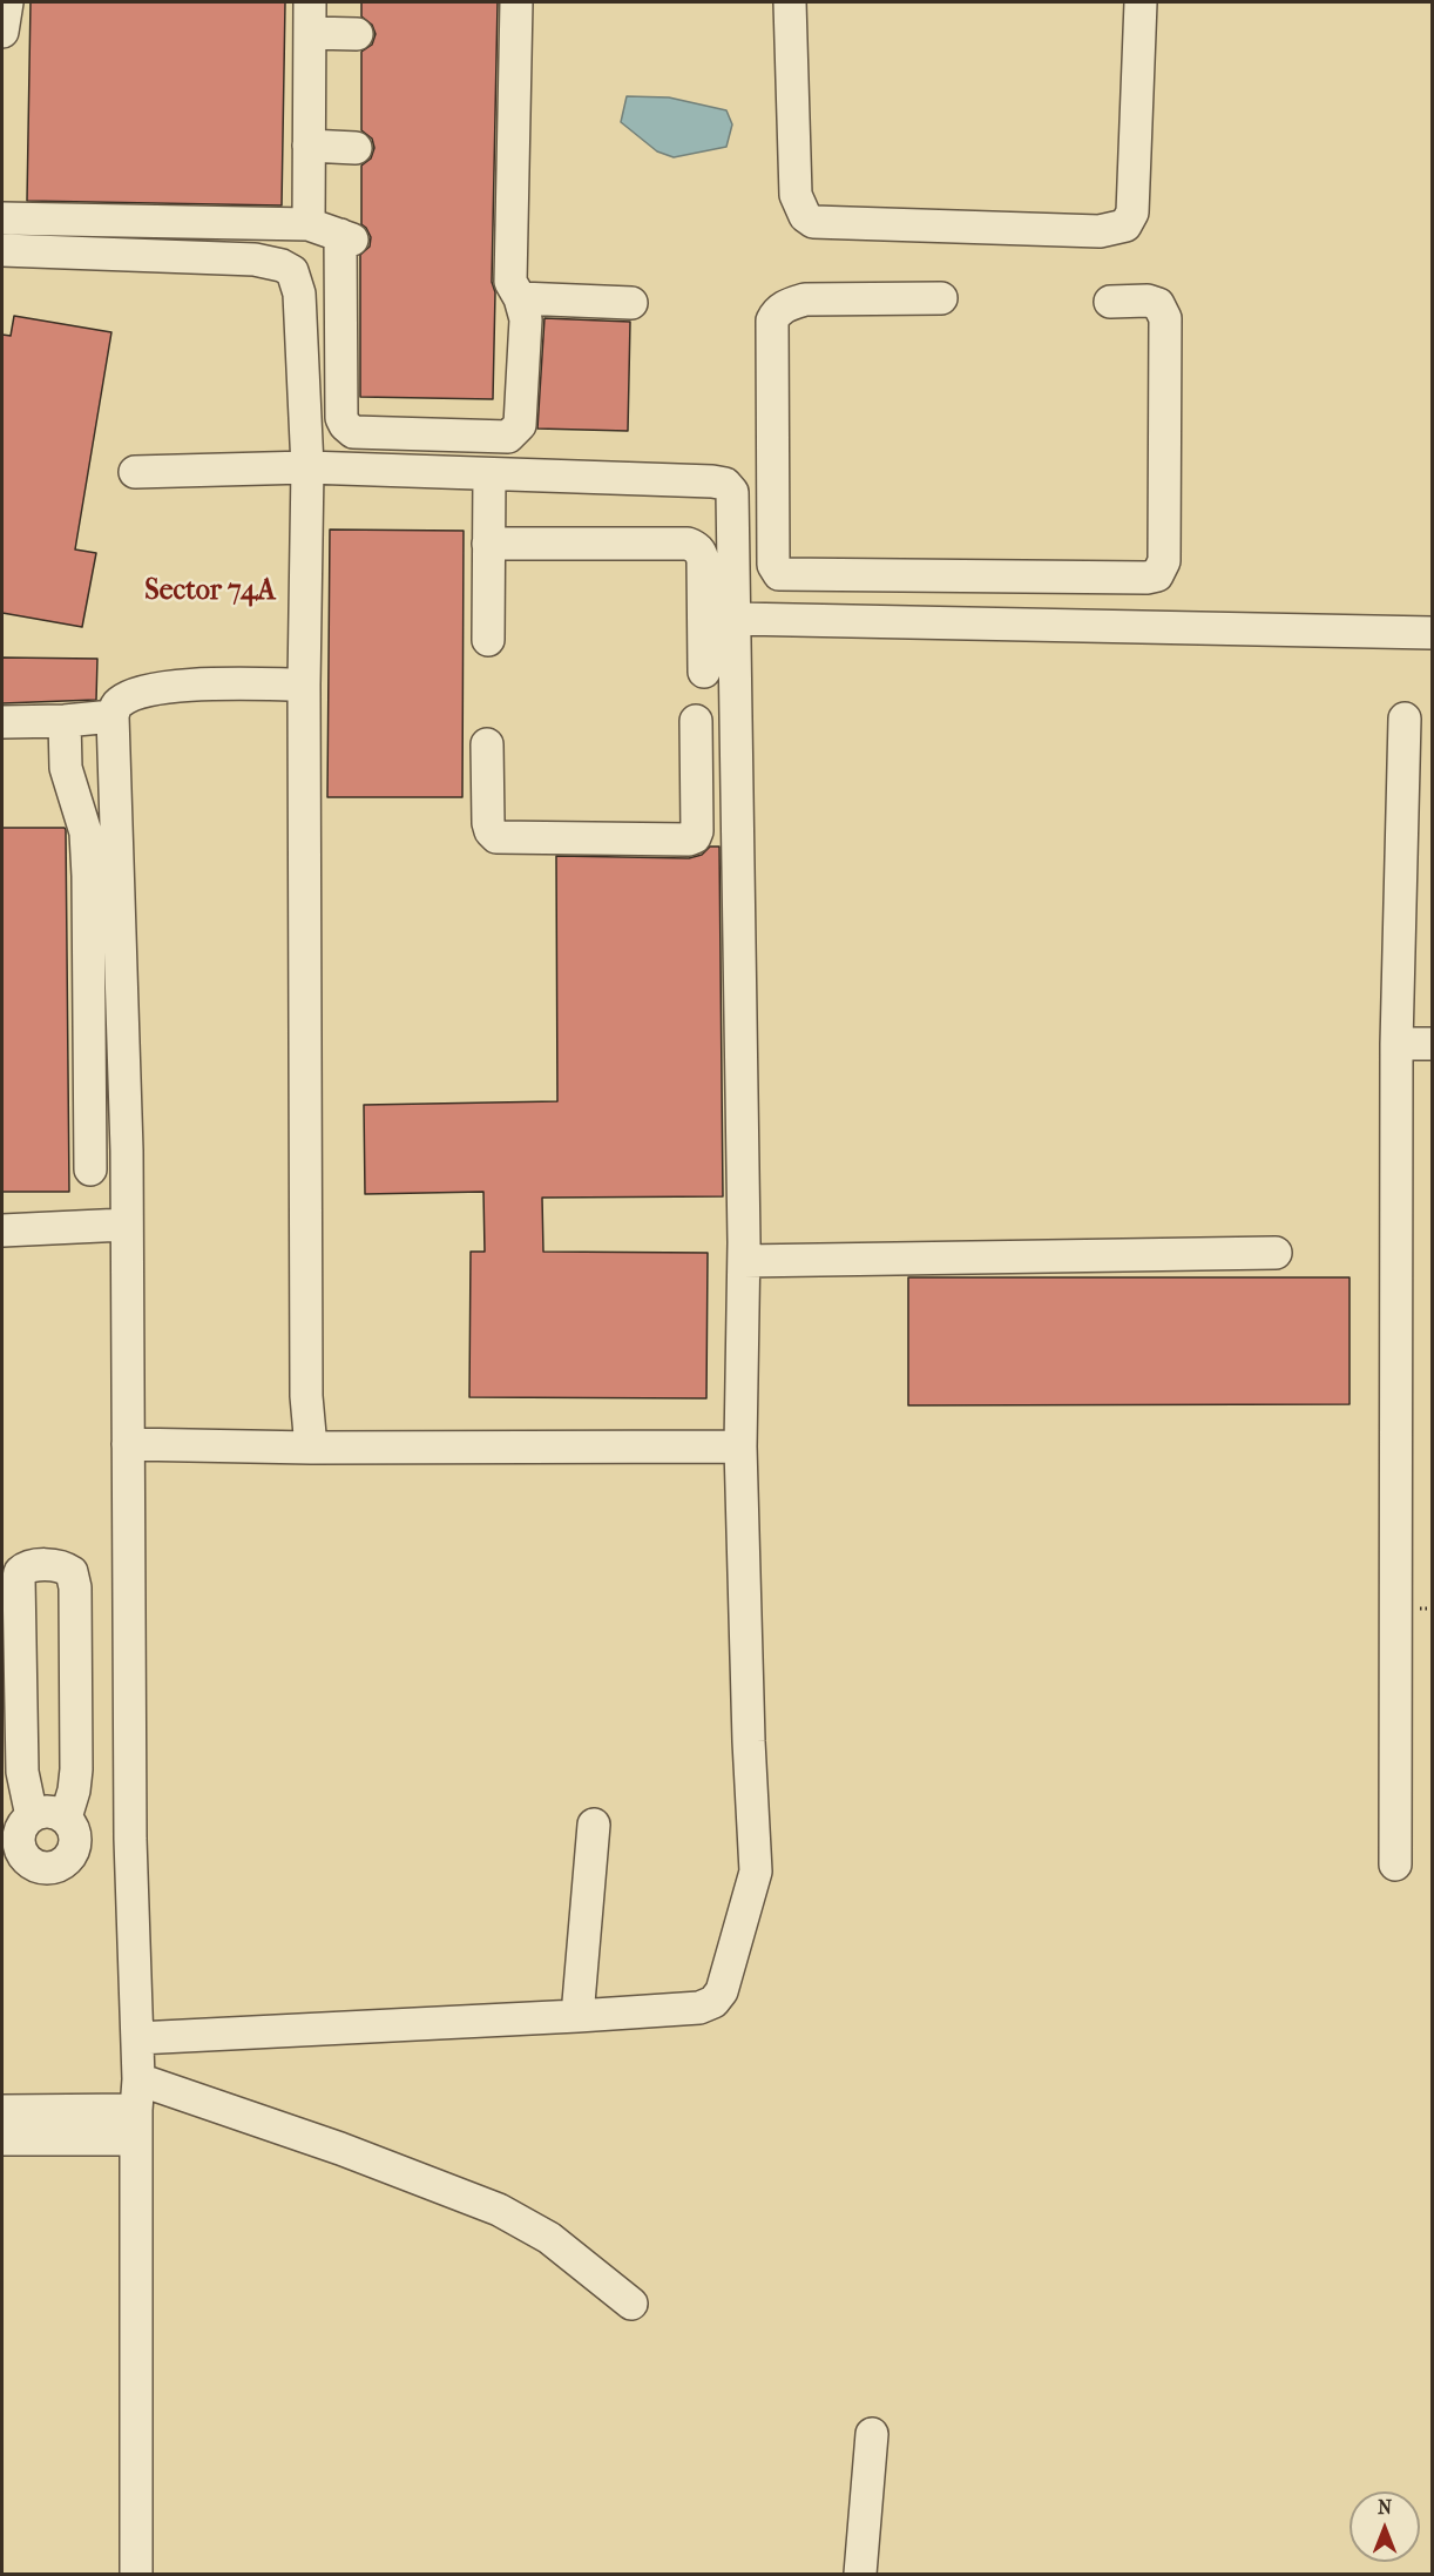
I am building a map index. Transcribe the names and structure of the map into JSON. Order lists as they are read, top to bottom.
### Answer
{
  "districts": ["Sector 74A"],
  "north": "top"
}
